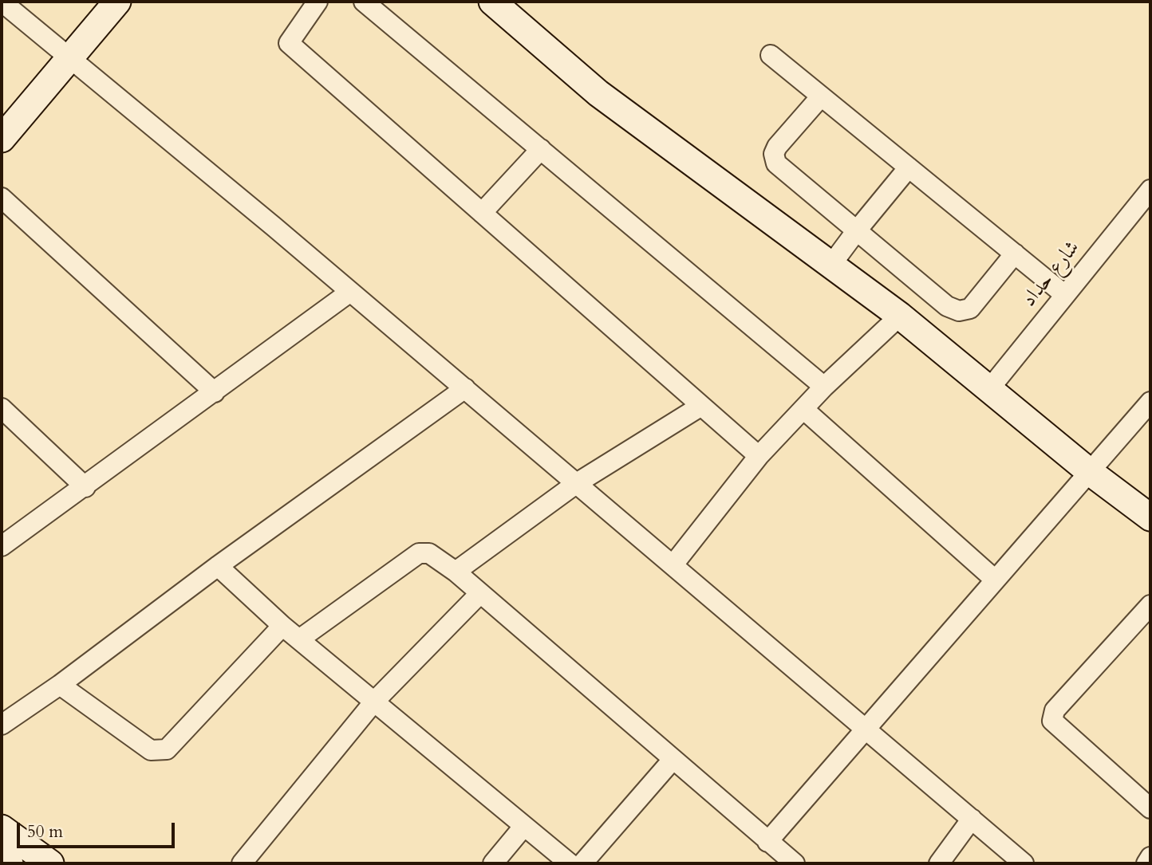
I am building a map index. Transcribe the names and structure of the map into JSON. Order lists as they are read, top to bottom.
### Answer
{
  "streets": {
    "street": ["شارع حداد"]
  },
  "scale_bar": "50 m"
}
